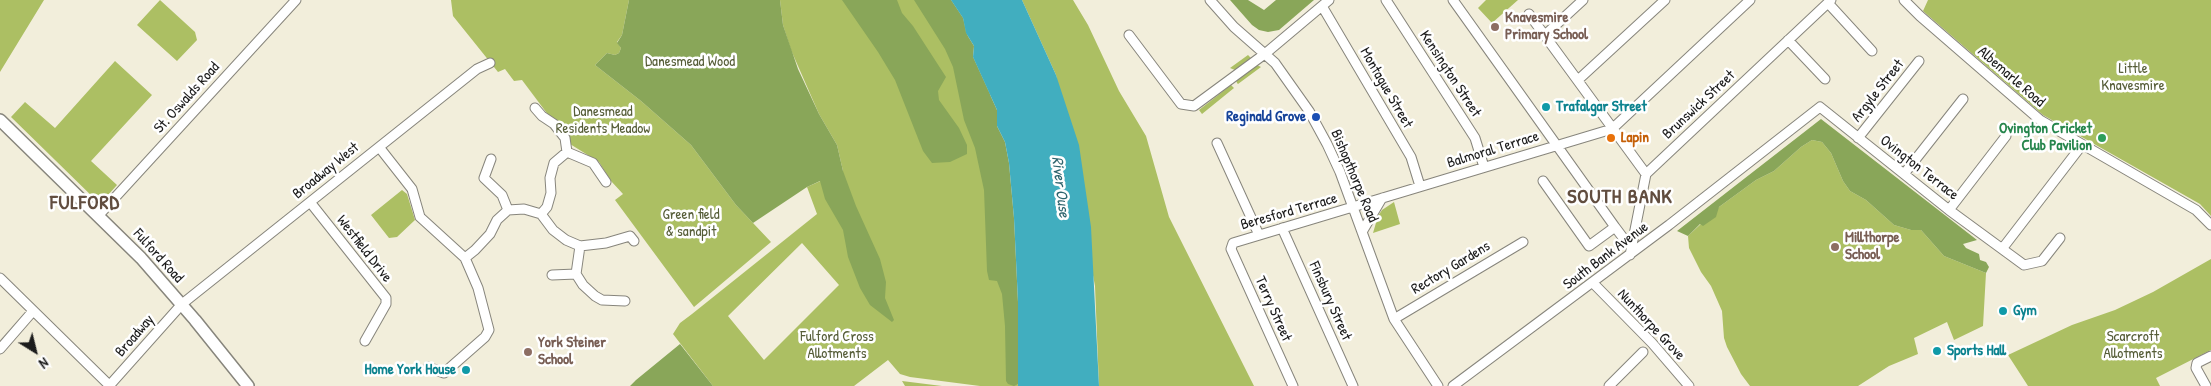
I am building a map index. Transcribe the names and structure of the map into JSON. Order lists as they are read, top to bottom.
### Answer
{
  "streets": {
    "main road": ["Fulford Road"],
    "street": [
      "Kensington Street",
      "Albemarle Road",
      "Montague Street",
      "Argyle Street",
      "St. Oswalds Road",
      "Brunswick Street",
      "Balmoral Terrace",
      "Ovington Terrace",
      "Broadway West",
      "Bishopthorpe Road",
      "Beresford Terrace",
      "Westfield Drive",
      "South Bank Avenue",
      "Rectory Gardens",
      "Finsbury Street",
      "Terry Street",
      "Nunthorpe Grove",
      "Broadway"
    ]
  },
  "crossings": [
    ["Kensington Street", "Balmoral Terrace"],
    ["Montague Street", "Balmoral Terrace"],
    ["Argyle Street", "Ovington Terrace"],
    ["St. Oswalds Road", "Fulford Road"],
    ["Balmoral Terrace", "Bishopthorpe Road"],
    ["Balmoral Terrace", "Beresford Terrace"],
    ["Ovington Terrace", "South Bank Avenue"],
    ["Broadway West", "Westfield Drive"],
    ["Broadway West", "Fulford Road"],
    ["Broadway West", "Broadway"],
    ["Bishopthorpe Road", "Beresford Terrace"],
    ["Bishopthorpe Road", "Rectory Gardens"],
    ["Beresford Terrace", "Finsbury Street"],
    ["Beresford Terrace", "Terry Street"],
    ["Fulford Road", "Broadway"],
    ["South Bank Avenue", "Nunthorpe Grove"]
  ],
  "districts": ["SOUTH BANK", "FULFORD"],
  "water": ["River Ouse"],
  "parks": [
    "Danesmead Wood",
    "Little Knavesmire",
    "Danesmead Residents Meadow",
    "Green field & sandpit",
    "Fulford Cross Allotments",
    "Scarcroft Allotments"
  ],
  "places": [
    "Knavesmire Primary School",
    "Trafalgar Street",
    "Reginald Grove",
    "Lapin",
    "Ovington Cricket Club Pavilion",
    "Millthorpe School",
    "Gym",
    "Sports Hall",
    "York Steiner School",
    "Home York House"
  ],
  "north": "bottom right"
}
